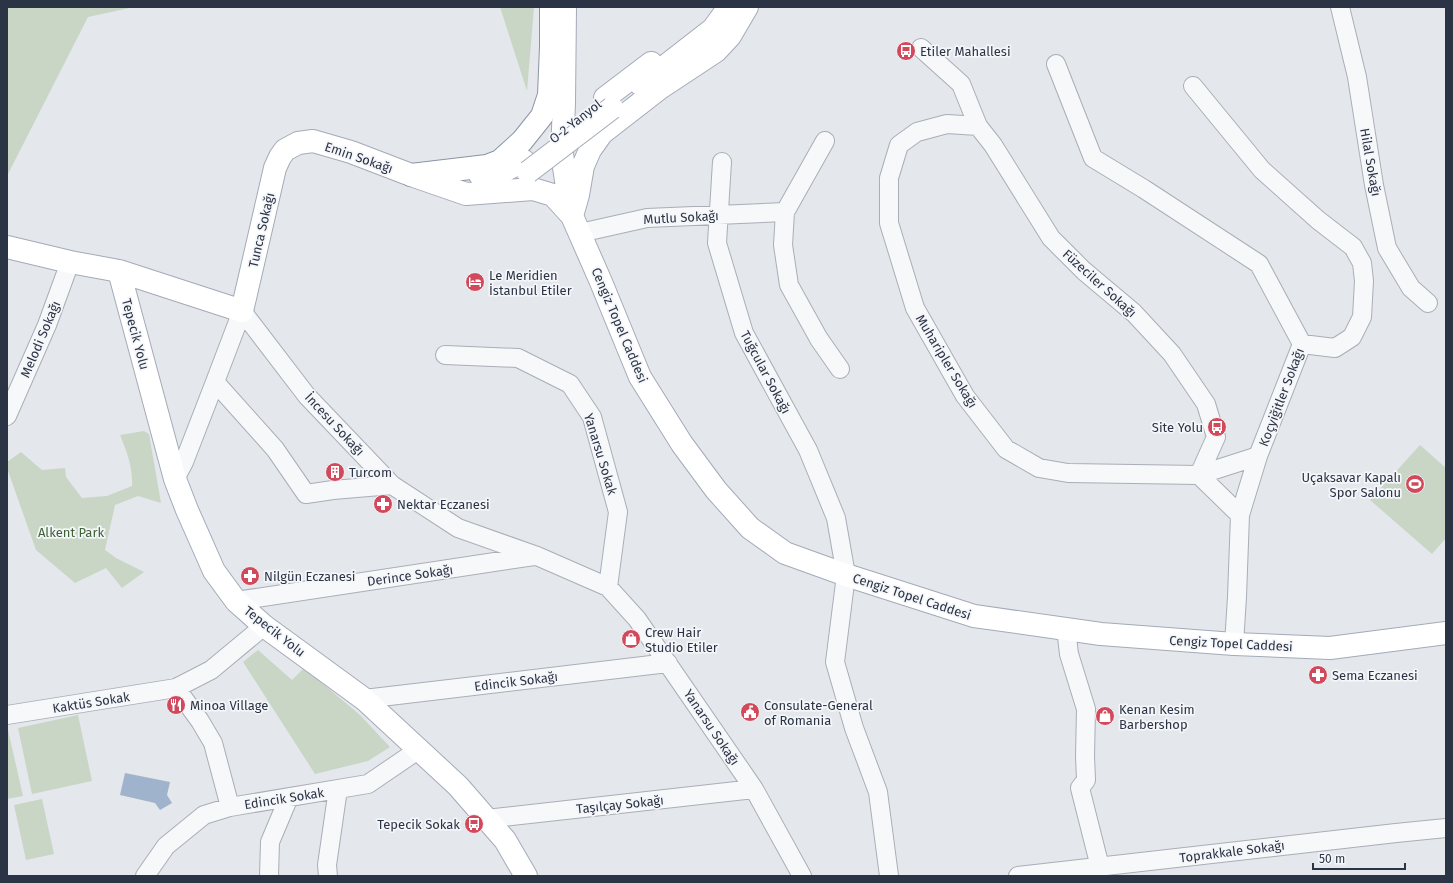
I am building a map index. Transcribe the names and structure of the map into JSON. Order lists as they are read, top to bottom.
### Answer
{
  "streets": {
    "main road": [
      "O-2 Yanyol",
      "Emin Sokağı",
      "Tunca Sokağı",
      "Cengiz Topel Caddesi",
      "Tepecik Yolu"
    ],
    "street": [
      "Hilal Sokağı",
      "Mutlu Sokağı",
      "Füzeciler Sokağı",
      "Melodi Sokağı",
      "Muharipler Sokağı",
      "Tuğcular Sokağı",
      "Koçyiğitler Sokağı",
      "İncesu Sokağı",
      "Yanarsu Sokak",
      "Derince Sokağı",
      "Edincik Sokağı",
      "Kaktüs Sokak",
      "Yanarsu Sokağı",
      "Edincik Sokak",
      "Taşılçay Sokağı",
      "Toprakkale Sokağı"
    ]
  },
  "crossings": [
    ["O-2 Yanyol", "Emin Sokağı"],
    ["Emin Sokağı", "Mutlu Sokağı"],
    ["Emin Sokağı", "Tunca Sokağı"],
    ["Emin Sokağı", "Cengiz Topel Caddesi"],
    ["Mutlu Sokağı", "Cengiz Topel Caddesi"],
    ["Mutlu Sokağı", "Tuğcular Sokağı"],
    ["Tunca Sokağı", "İncesu Sokağı"],
    ["Füzeciler Sokağı", "Muharipler Sokağı"],
    ["Cengiz Topel Caddesi", "Tuğcular Sokağı"],
    ["Cengiz Topel Caddesi", "Koçyiğitler Sokağı"],
    ["Tepecik Yolu", "Derince Sokağı"],
    ["Tepecik Yolu", "Edincik Sokağı"],
    ["Tepecik Yolu", "Kaktüs Sokak"],
    ["Tepecik Yolu", "Taşılçay Sokağı"],
    ["İncesu Sokağı", "Yanarsu Sokak"],
    ["İncesu Sokağı", "Derince Sokağı"],
    ["İncesu Sokağı", "Yanarsu Sokağı"],
    ["Yanarsu Sokak", "Yanarsu Sokağı"],
    ["Edincik Sokağı", "Yanarsu Sokağı"],
    ["Yanarsu Sokağı", "Taşılçay Sokağı"]
  ],
  "parks": ["Alkent Park"],
  "places": {
    "bus stop": ["Etiler Mahallesi", "Site Yolu", "Tepecik Sokak"],
    "hotel": ["Le Meridien İstanbul Etiler"],
    "building": ["Turcom"],
    "sports": ["Uçaksavar Kapalı Spor Salonu"],
    "pharmacy": ["Nektar Eczanesi", "Nilgün Eczanesi", "Sema Eczanesi"],
    "shop": ["Crew Hair Studio Etiler", "Kenan Kesim Barbershop"],
    "restaurant": ["Minoa Village"],
    "public building": ["Consulate-General of Romania"]
  },
  "scale_bar": "50 m"
}
